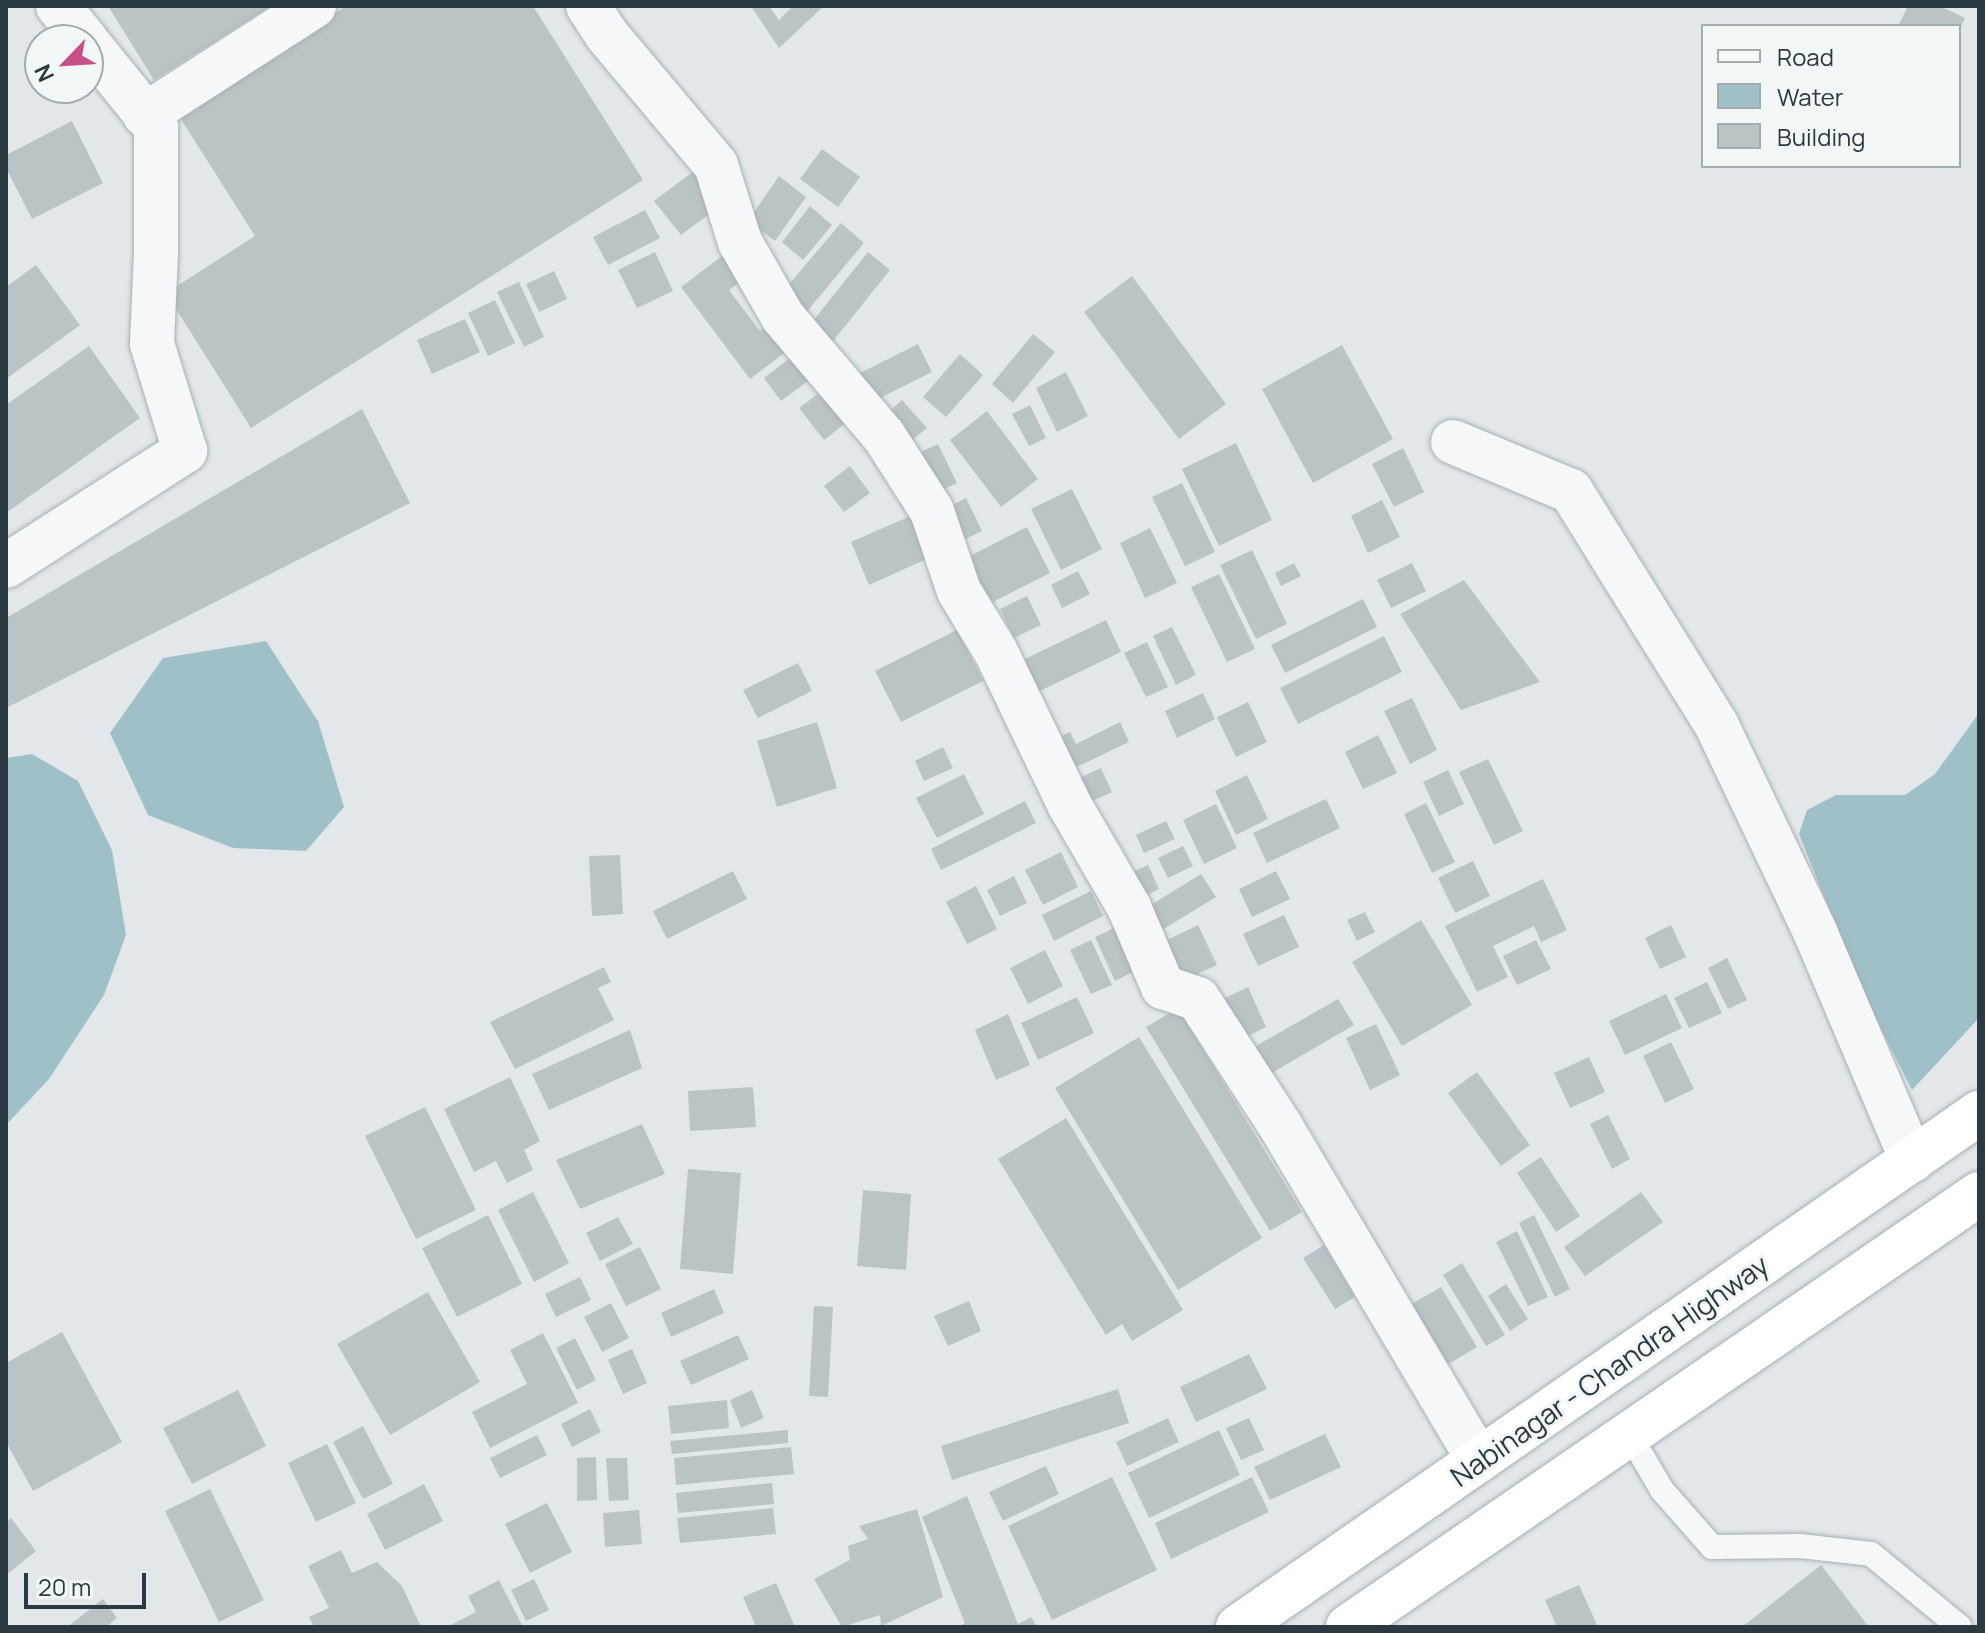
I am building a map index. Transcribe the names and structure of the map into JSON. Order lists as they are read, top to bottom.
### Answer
{
  "streets": {
    "highway": ["Nabinagar - Chandra Highway"]
  },
  "legend": ["Road", "Water", "Building"],
  "scale_bar": "20 m",
  "north": "bottom left"
}
